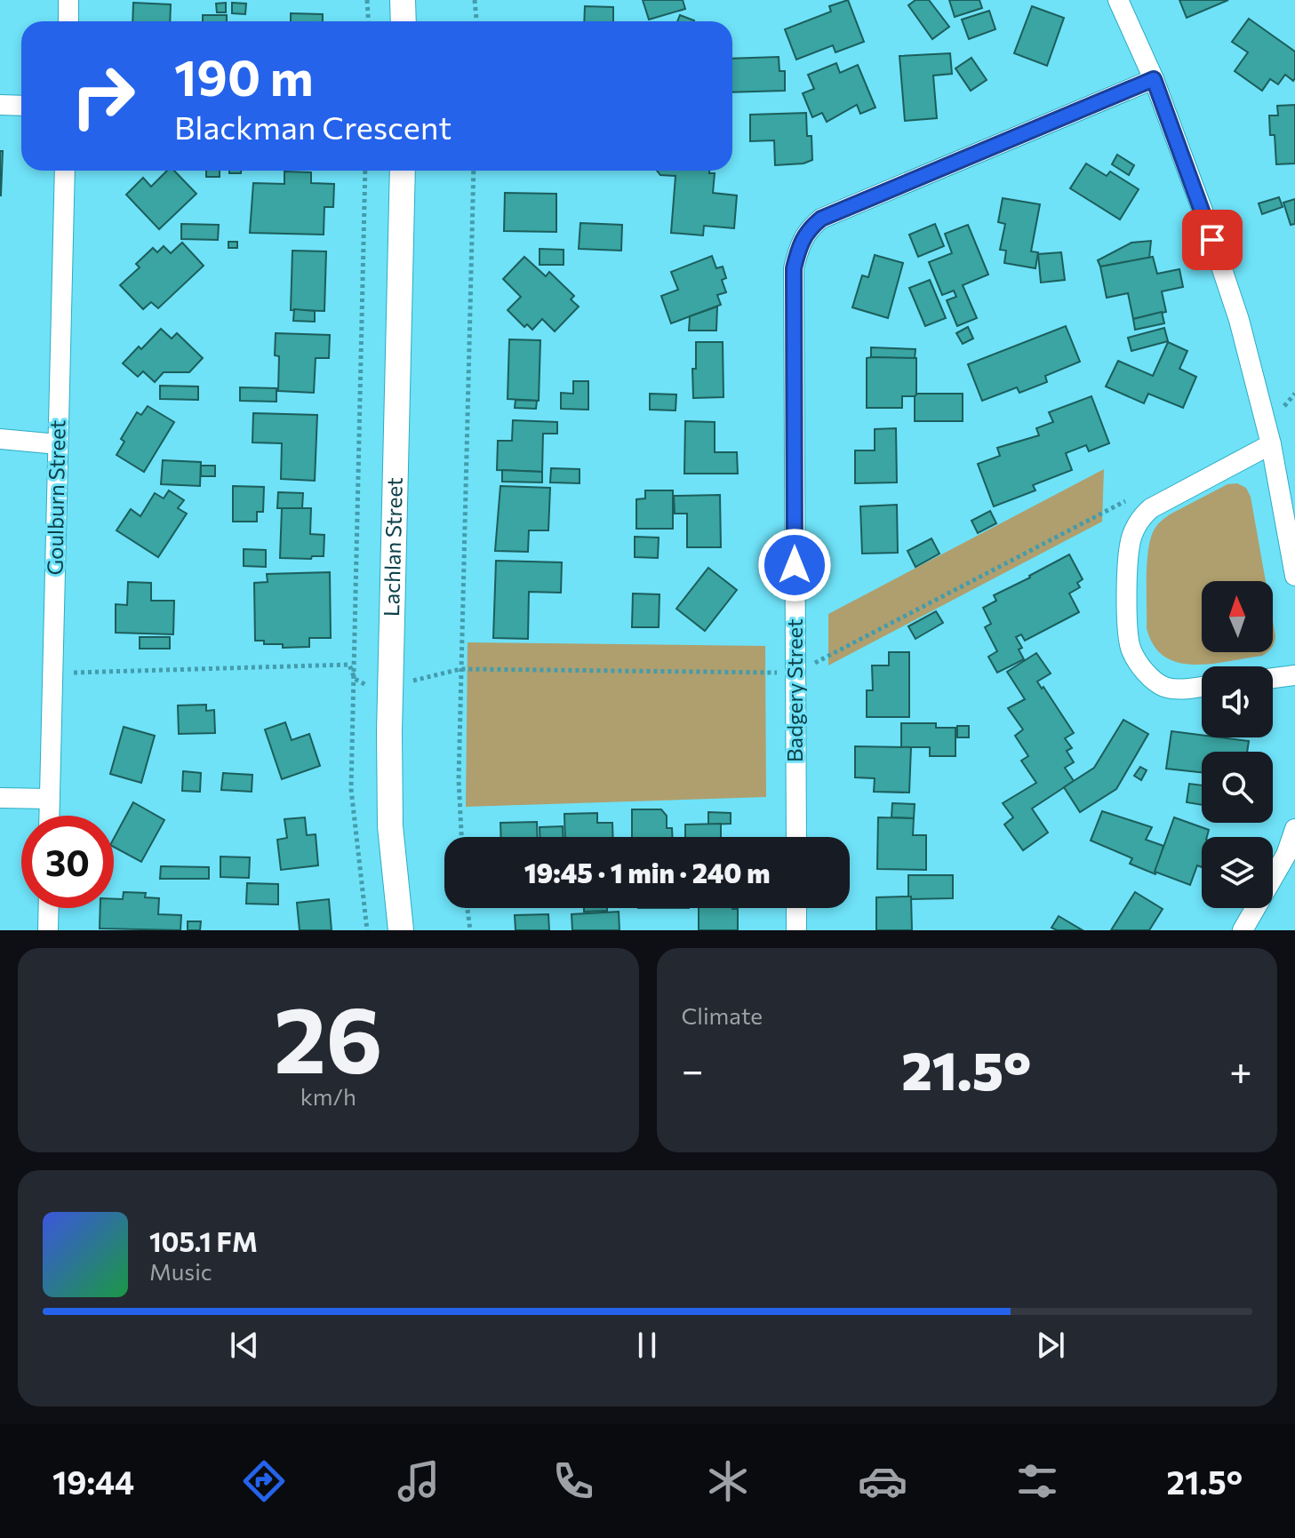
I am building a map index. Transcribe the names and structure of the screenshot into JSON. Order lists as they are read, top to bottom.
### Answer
{
  "streets": {
    "street": ["Goulburn Street", "Lachlan Street", "Badgery Street"]
  },
  "north": "top",
  "page": {
    "turn": ["190 m", "Blackman Crescent"],
    "limit": "30",
    "trip": "19:45 · 1 min · 240 m",
    "tile": [
      ["26", "km/h"],
      "Climate"
    ],
    "heat": ["−", "21.5°", "+"],
    "song": ["105.1 FM", "Music"],
    "tabs": ["19:44", "21.5°"]
  }
}
